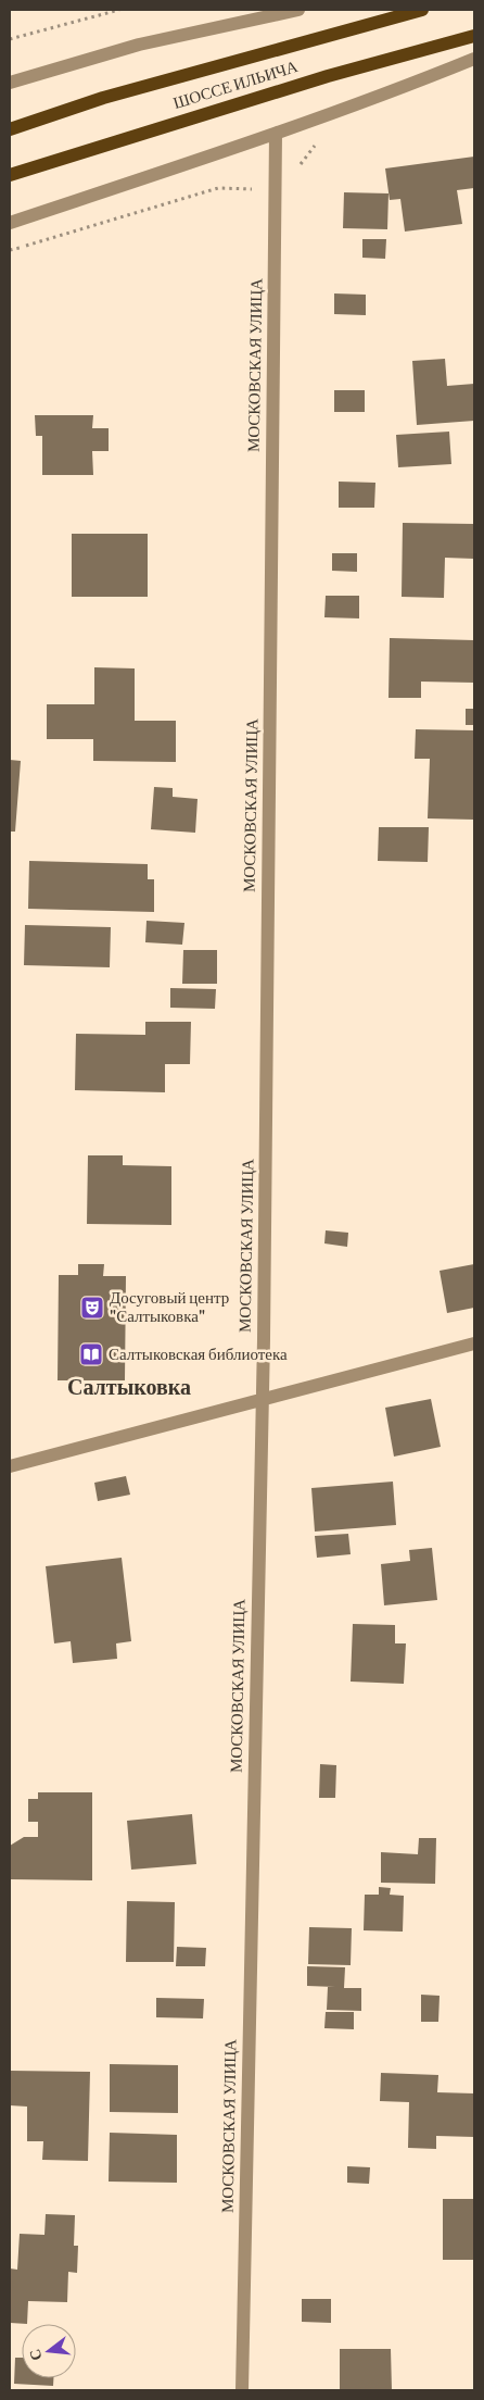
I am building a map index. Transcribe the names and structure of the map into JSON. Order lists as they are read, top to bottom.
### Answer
{
  "streets": {
    "main road": ["ШОССЕ ИЛЬИЧА"],
    "street": ["МОСКОВСКАЯ УЛИЦА"]
  },
  "districts": ["Салтыковка"],
  "places": {
    "theatre": ["Досуговый центр \"Салтыковка\""],
    "library": ["Салтыковская библиотека"]
  },
  "north": "left"
}
